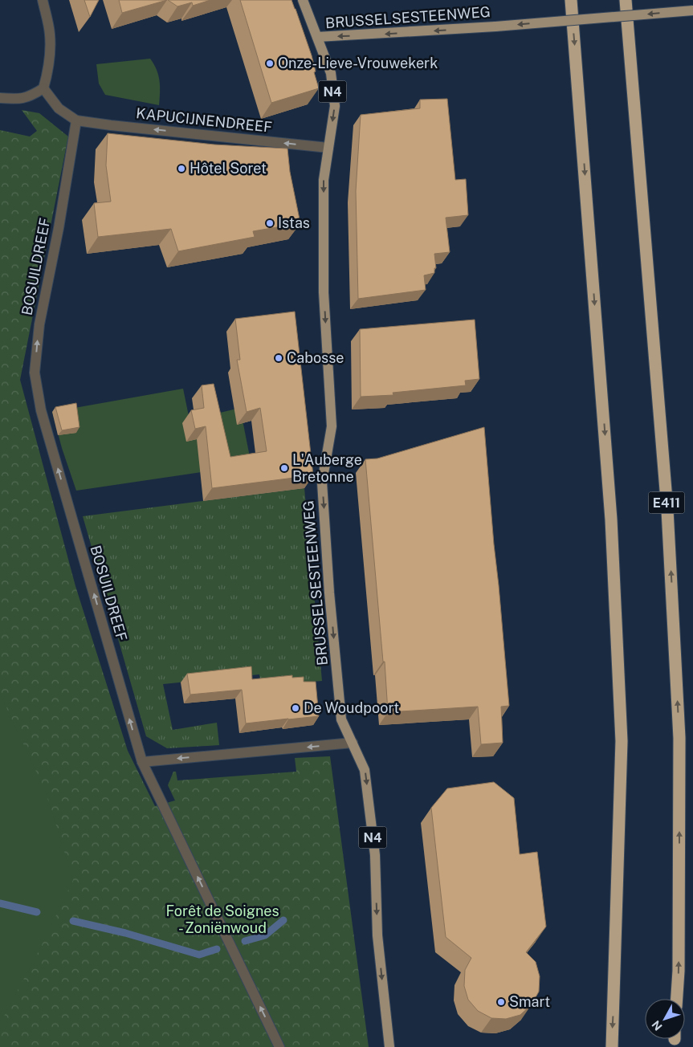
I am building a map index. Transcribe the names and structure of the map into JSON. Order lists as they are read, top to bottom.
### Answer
{
  "streets": {
    "highway": ["E411"],
    "main road": ["BRUSSELSESTEENWEG", "N4"],
    "street": ["KAPUCIJNENDREEF", "BOSUILDREEF"]
  },
  "crossings": [
    ["BRUSSELSESTEENWEG", "N4"],
    ["BRUSSELSESTEENWEG", "KAPUCIJNENDREEF"],
    ["KAPUCIJNENDREEF", "BOSUILDREEF"]
  ],
  "one_way": ["KAPUCIJNENDREEF", "BOSUILDREEF"],
  "parks": ["Forêt de Soignes - Zoniënwoud"],
  "places": [
    "Onze-Lieve-Vrouwekerk",
    "Hôtel Soret",
    "Istas",
    "Cabosse",
    "L'Auberge Bretonne",
    "De Woudpoort",
    "Smart"
  ],
  "north": "bottom left"
}
